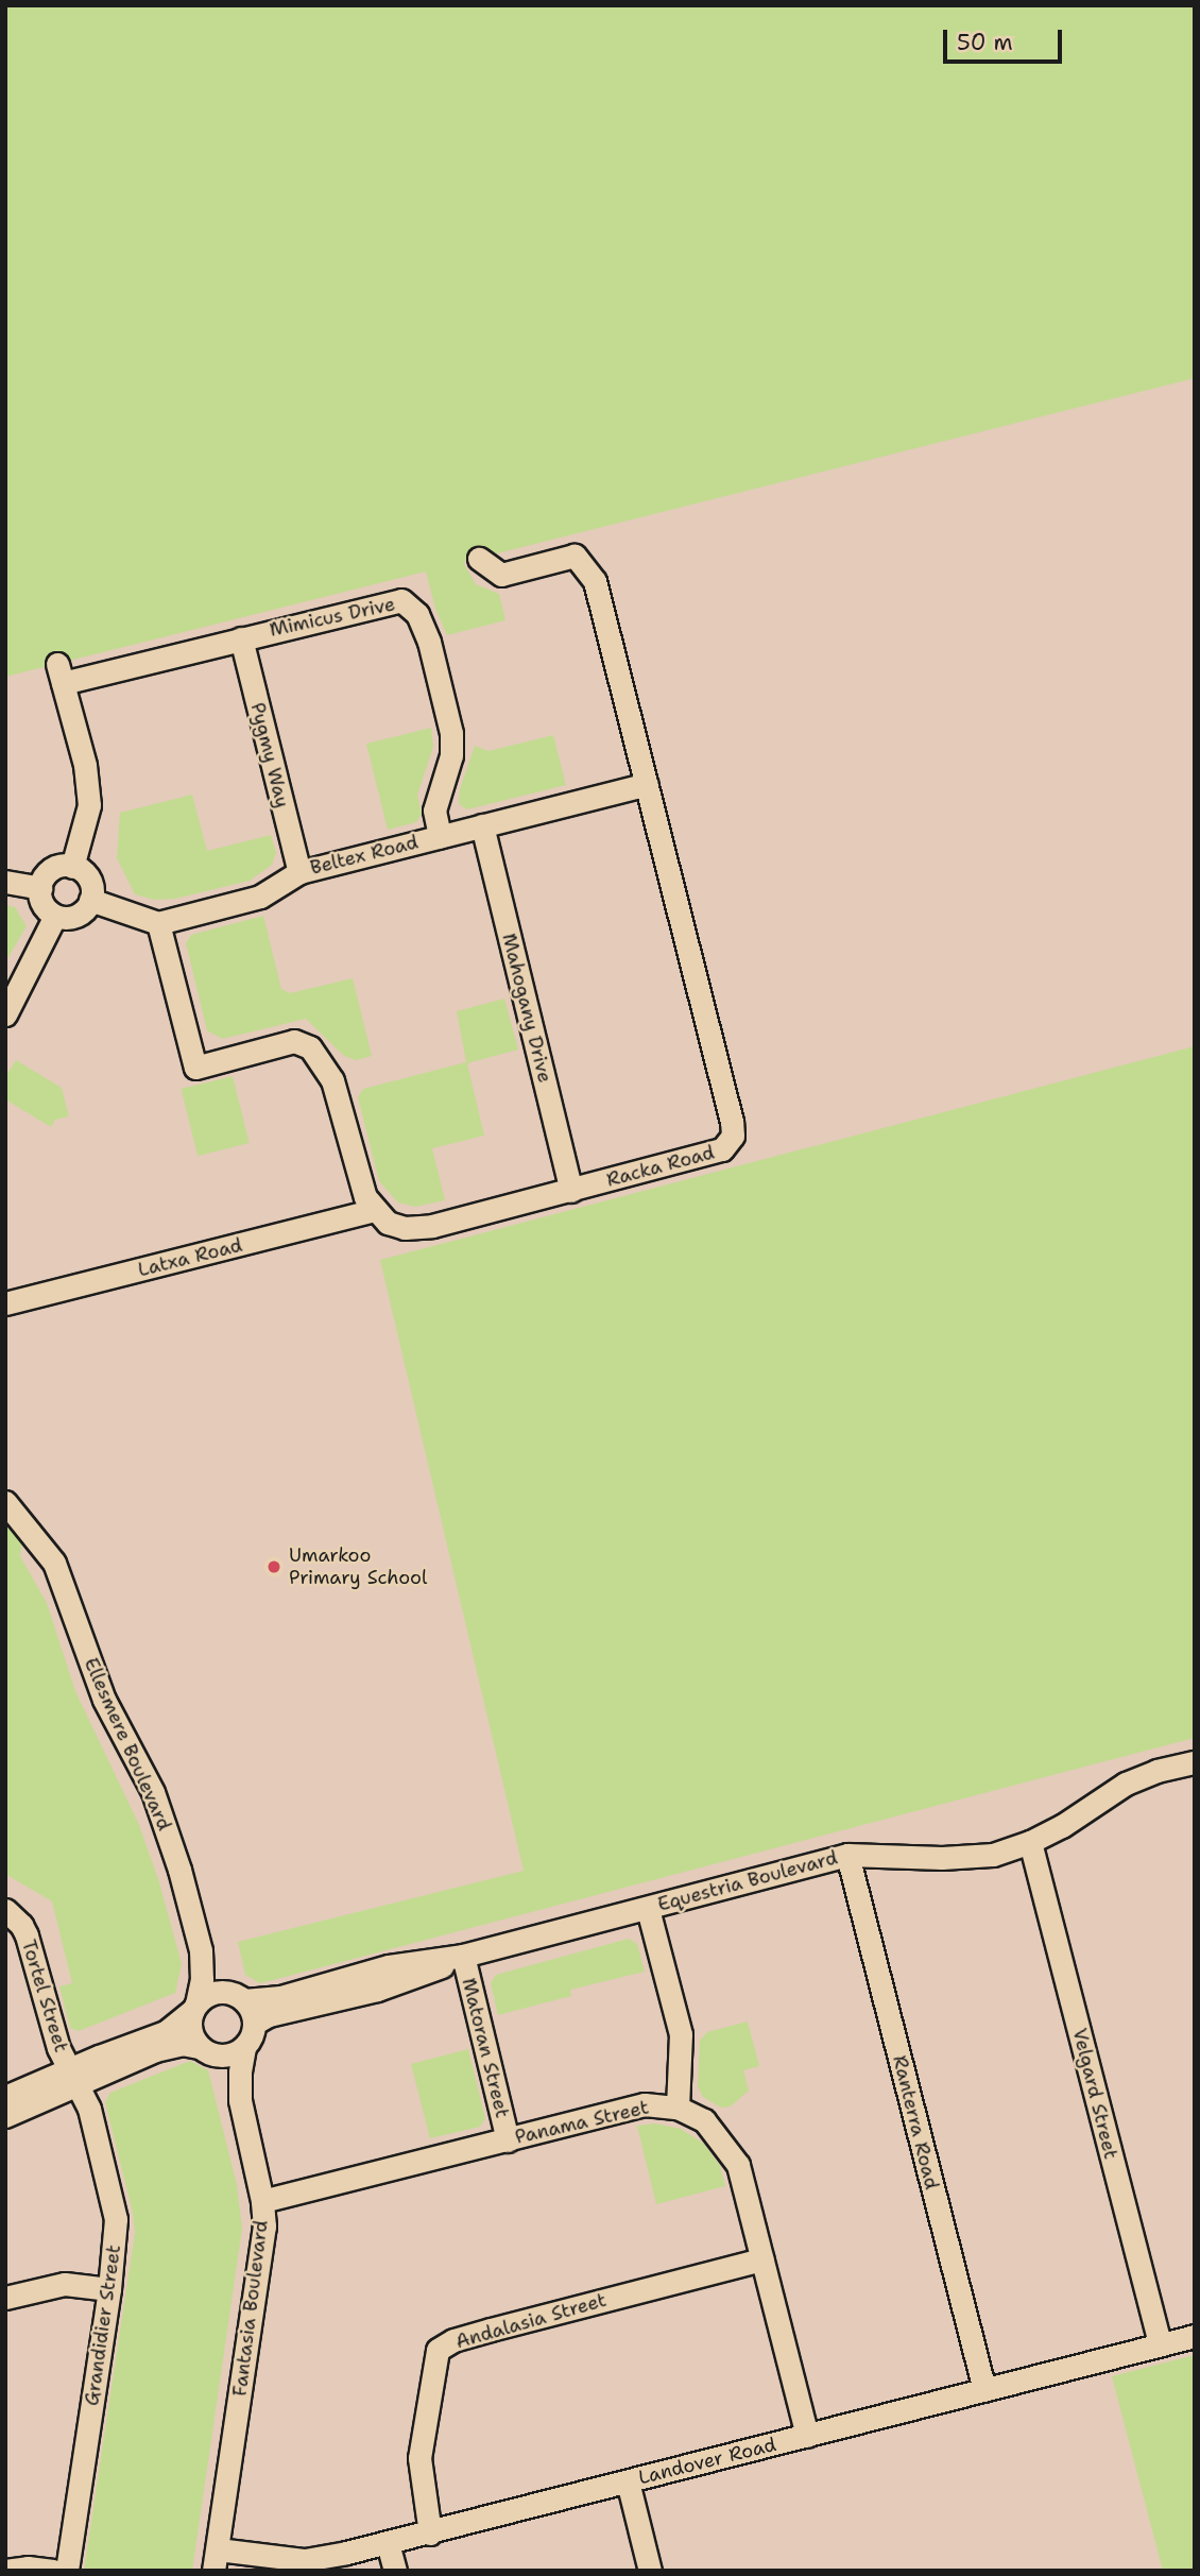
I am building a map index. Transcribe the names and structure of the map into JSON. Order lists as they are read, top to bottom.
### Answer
{
  "streets": {
    "street": [
      "Mimicus Drive",
      "Pygmy Way",
      "Beltex Road",
      "Mahogany Drive",
      "Racka Road",
      "Latxa Road",
      "Ellesmere Boulevard",
      "Equestria Boulevard",
      "Tortel Street",
      "Matoran Street",
      "Velgard Street",
      "Panama Street",
      "Ranterra Road",
      "Fantasia Boulevard",
      "Andalasia Street",
      "Grandidier Street",
      "Landover Road"
    ]
  },
  "crossings": [
    ["Mimicus Drive", "Pygmy Way"],
    ["Mimicus Drive", "Beltex Road"],
    ["Pygmy Way", "Beltex Road"],
    ["Beltex Road", "Mahogany Drive"],
    ["Beltex Road", "Racka Road"],
    ["Mahogany Drive", "Racka Road"],
    ["Racka Road", "Latxa Road"],
    ["Ellesmere Boulevard", "Equestria Boulevard"],
    ["Ellesmere Boulevard", "Fantasia Boulevard"],
    ["Equestria Boulevard", "Matoran Street"],
    ["Equestria Boulevard", "Velgard Street"],
    ["Equestria Boulevard", "Ranterra Road"],
    ["Equestria Boulevard", "Fantasia Boulevard"],
    ["Tortel Street", "Grandidier Street"],
    ["Matoran Street", "Panama Street"],
    ["Velgard Street", "Landover Road"],
    ["Panama Street", "Fantasia Boulevard"],
    ["Panama Street", "Andalasia Street"],
    ["Panama Street", "Landover Road"],
    ["Ranterra Road", "Landover Road"],
    ["Fantasia Boulevard", "Landover Road"],
    ["Andalasia Street", "Landover Road"]
  ],
  "places": ["Umarkoo Primary School"],
  "scale_bar": "50 m"
}
